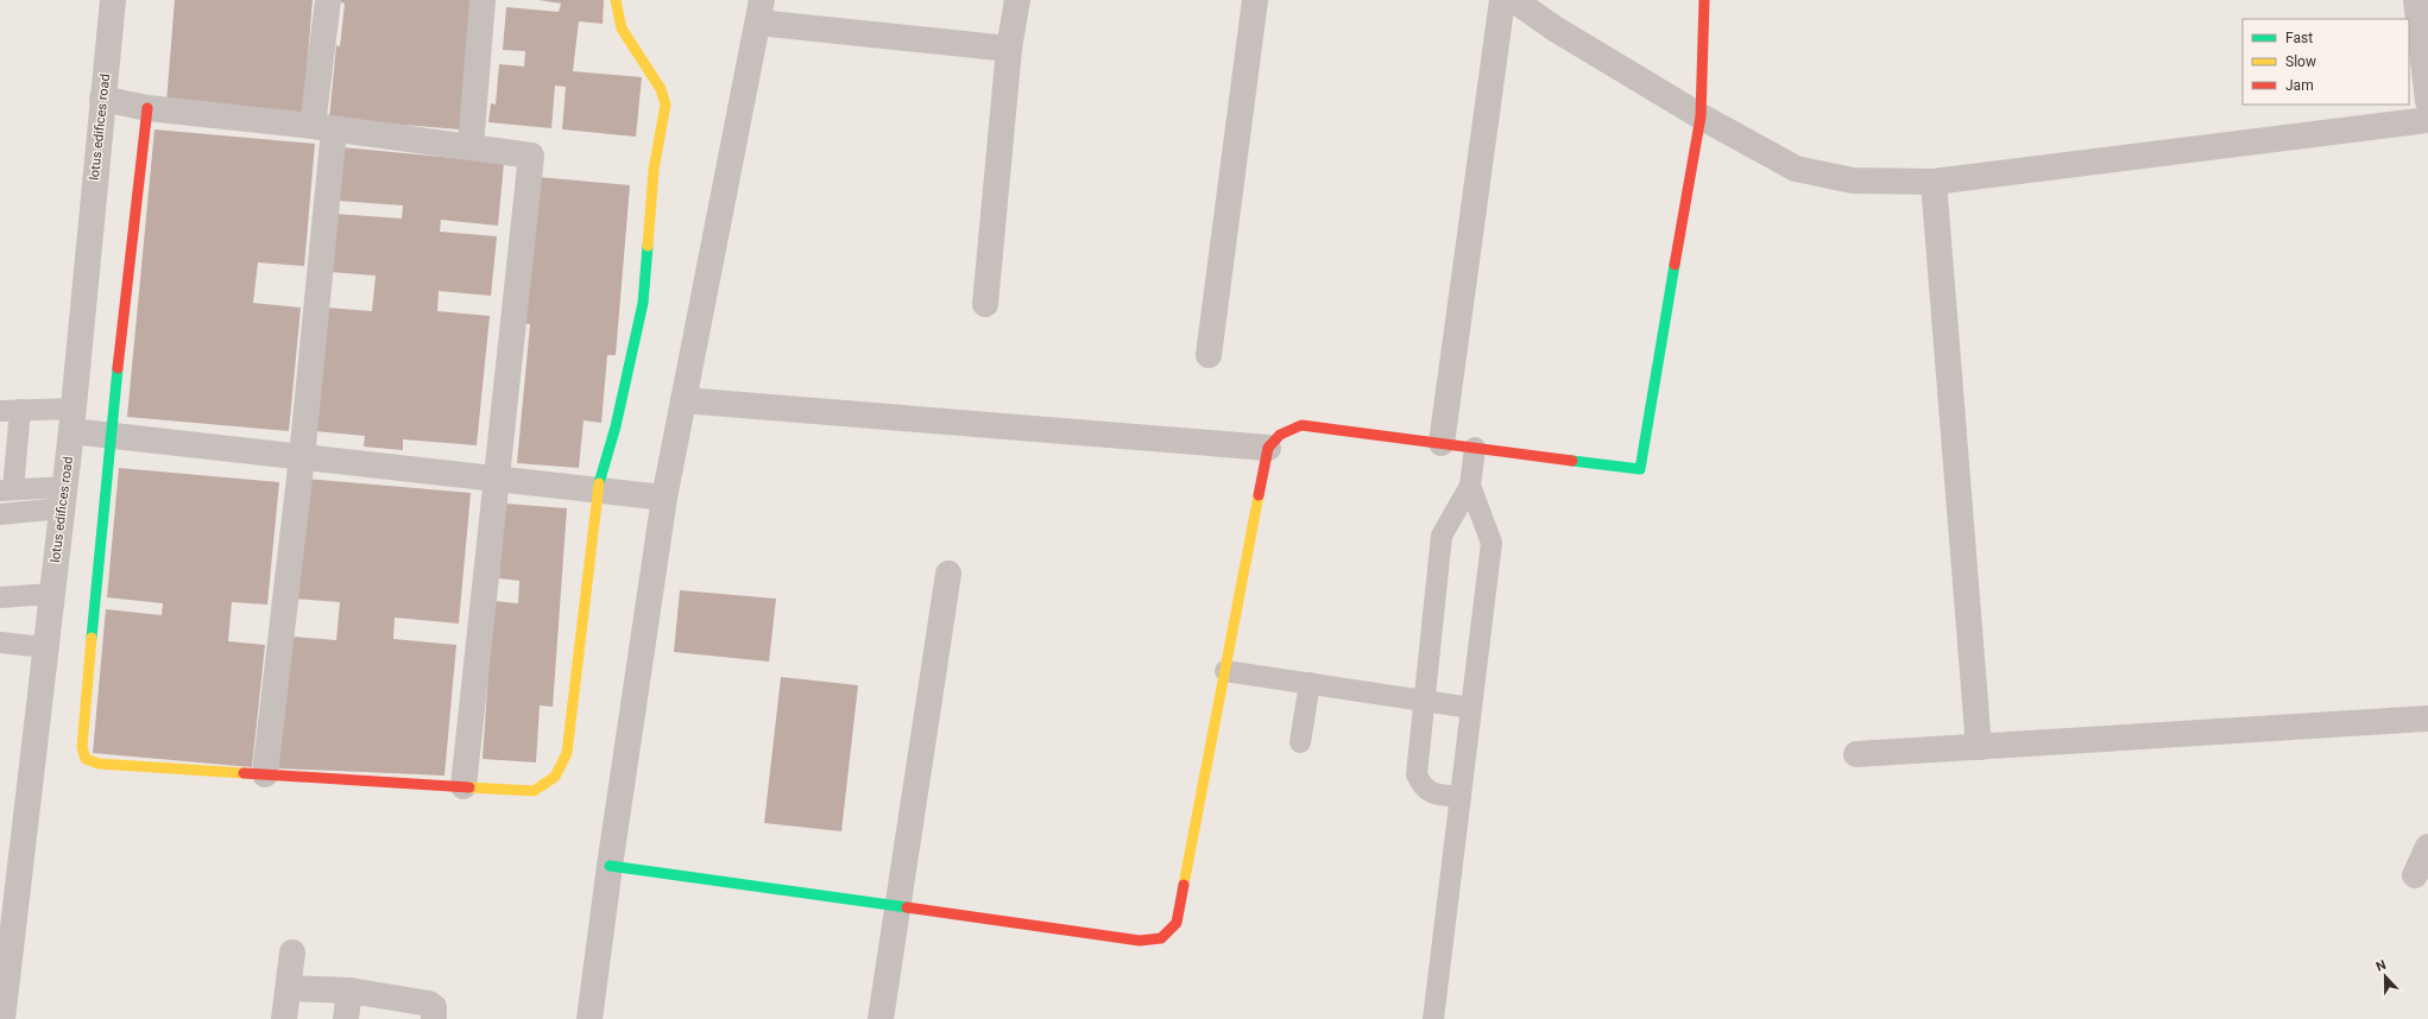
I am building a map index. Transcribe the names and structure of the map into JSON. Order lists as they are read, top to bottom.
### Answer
{
  "streets": {
    "street": ["lotus edifices road"]
  },
  "legend": ["Fast", "Slow", "Jam"],
  "north": "top"
}
